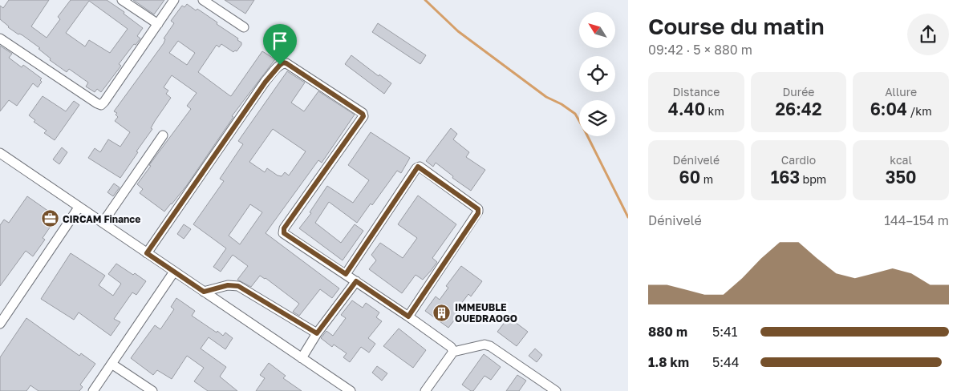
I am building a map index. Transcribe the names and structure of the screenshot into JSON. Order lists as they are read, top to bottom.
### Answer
{
  "places": {
    "office": ["CIRCAM Finance"],
    "building": ["IMMEUBLE OUEDRAOGO"]
  },
  "north": "top left",
  "page": {
    "heading": ["Course du matin", "09:42 · 5 × 880 m"],
    "stats": [
      ["Distance", "4.40 km"],
      ["Durée", "26:42"],
      ["Allure", "6:04 /km"],
      ["Dénivelé", "60 m"],
      ["Cardio", "163 bpm"],
      ["kcal", "350"]
    ],
    "chart": ["Dénivelé", "144–154 m"],
    "list": [
      {
        "name": "880 m",
        "note": "5:41"
      },
      {
        "name": "1.8 km",
        "note": "5:44"
      }
    ]
  }
}
